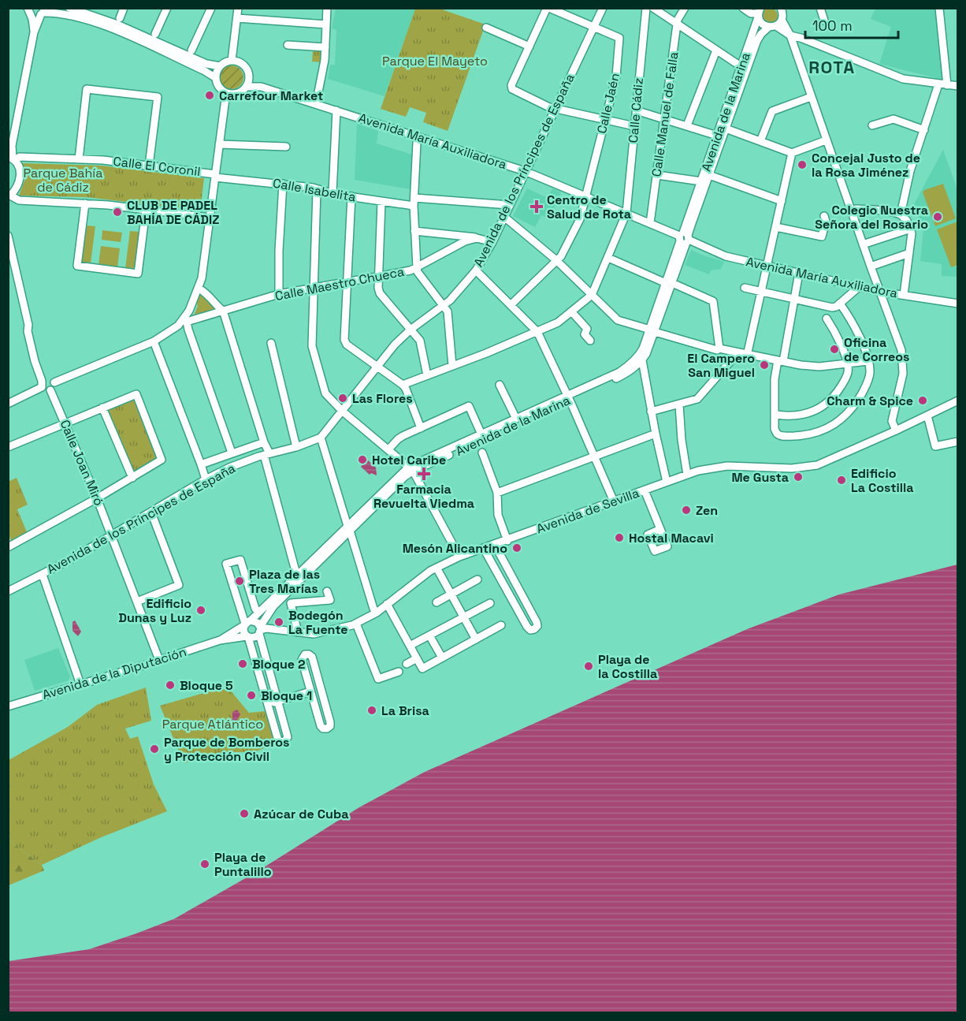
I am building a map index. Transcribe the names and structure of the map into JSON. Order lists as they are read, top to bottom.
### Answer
{
  "streets": {
    "street": [
      "Calle Jaén",
      "Calle Cádiz",
      "Avenida de la Marina",
      "Calle Manuel de Falla",
      "Avenida María Auxiliadora",
      "Calle El Coronil",
      "Avenida de los Príncipes de España",
      "Calle Isabelita",
      "Calle Maestro Chueca",
      "Calle Joan Miró",
      "Avenida de Sevilla",
      "Avenida de la Diputación"
    ]
  },
  "crossings": [
    ["Calle Jaén", "Avenida María Auxiliadora"],
    ["Calle Jaén", "Avenida de los Príncipes de España"],
    ["Calle Cádiz", "Avenida María Auxiliadora"],
    ["Avenida de la Marina", "Avenida María Auxiliadora"],
    ["Avenida de la Marina", "Avenida de Sevilla"],
    ["Avenida de la Marina", "Avenida de la Diputación"],
    ["Calle Manuel de Falla", "Avenida María Auxiliadora"],
    ["Avenida María Auxiliadora", "Avenida de los Príncipes de España"],
    ["Calle El Coronil", "Calle Isabelita"],
    ["Avenida de los Príncipes de España", "Calle Joan Miró"],
    ["Calle Joan Miró", "Avenida de la Diputación"],
    ["Avenida de Sevilla", "Avenida de la Diputación"]
  ],
  "districts": ["ROTA"],
  "parks": ["Parque El Mayeto", "Parque Bahía de Cádiz", "Parque Atlántico"],
  "places": {
    "other": [
      "Carrefour Market",
      "Concejal Justo de la Rosa Jiménez",
      "CLUB DE PADEL BAHÍA DE CÁDIZ",
      "Colegio Nuestra Señora del Rosario",
      "Oficina de Correos",
      "El Campero San Miguel",
      "Las Flores",
      "Charm & Spice",
      "Hotel Caribe",
      "Me Gusta",
      "Edificio La Costilla",
      "Zen",
      "Hostal Macavi",
      "Mesón Alicantino",
      "Plaza de las Tres Marías",
      "Edificio Dunas y Luz",
      "Bodegón La Fuente",
      "Bloque 2",
      "Playa de la Costilla",
      "Bloque 5",
      "Bloque 1",
      "La Brisa",
      "Parque de Bomberos y Protección Civil",
      "Azúcar de Cuba",
      "Playa de Puntalillo"
    ],
    "health": ["Centro de Salud de Rota", "Farmacia Revuelta Viedma"]
  },
  "scale_bar": "100 m"
}
